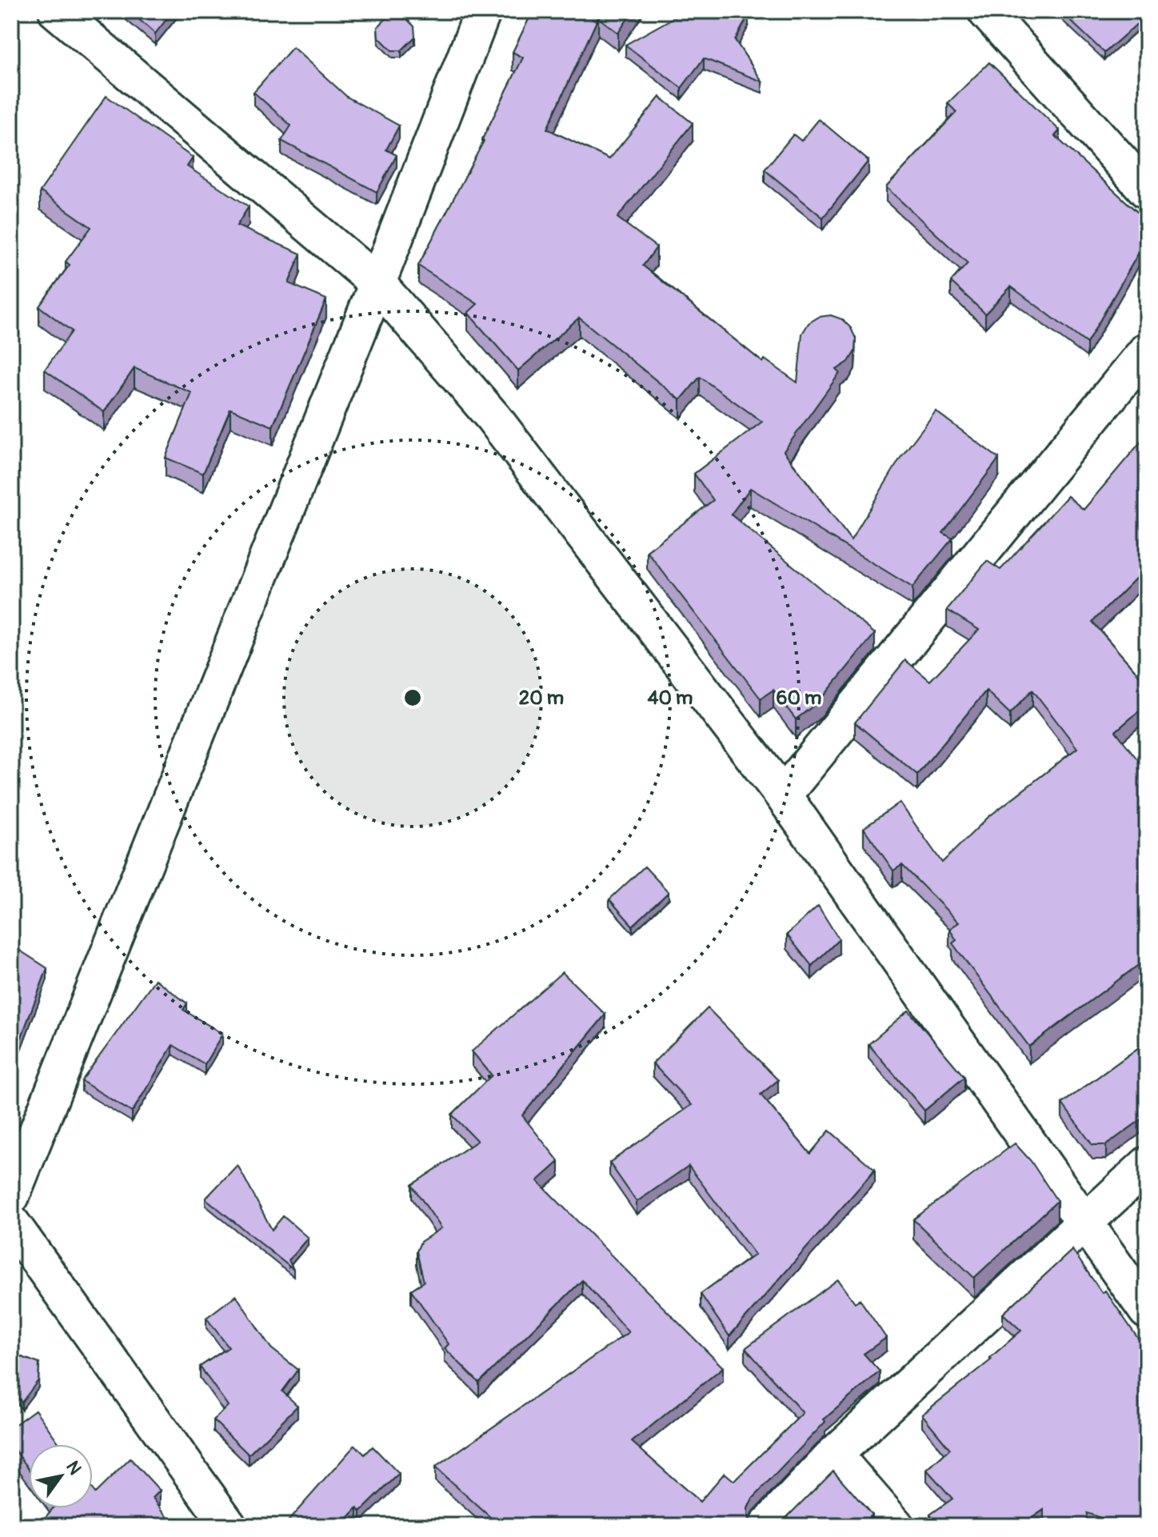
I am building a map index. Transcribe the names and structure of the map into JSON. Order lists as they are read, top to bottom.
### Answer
{
  "north": "top right",
  "rings": ["20 m", "40 m", "60 m"]
}
